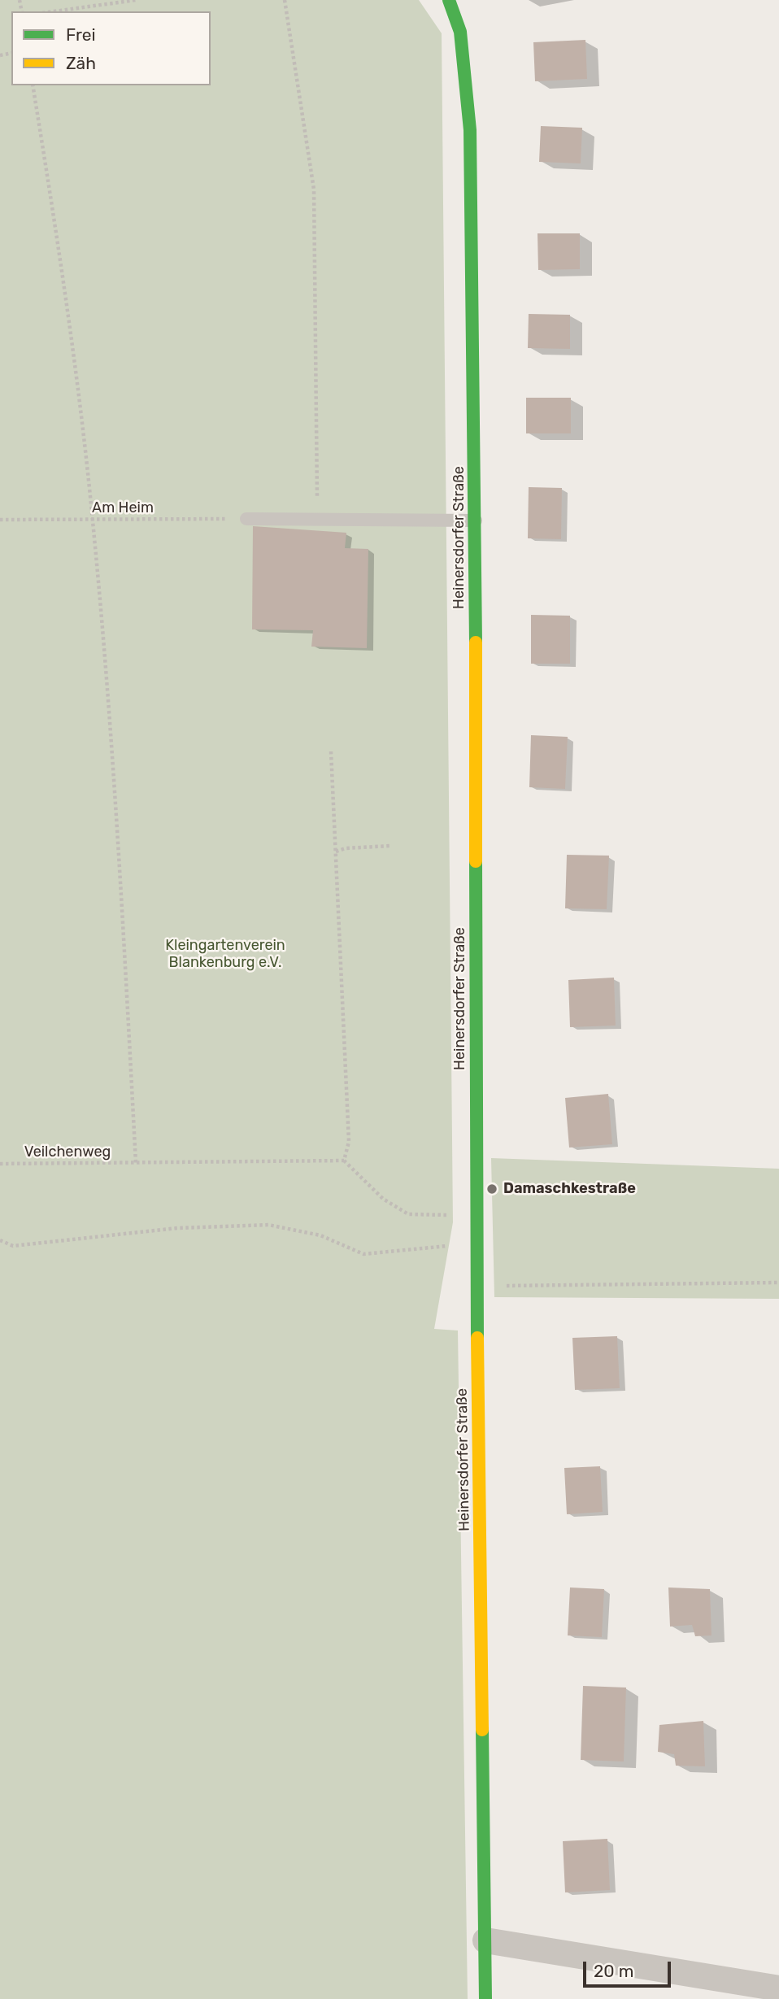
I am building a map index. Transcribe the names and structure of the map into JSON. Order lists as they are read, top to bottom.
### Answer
{
  "streets": {
    "street": ["Heinersdorfer Straße"],
    "path": ["Am Heim", "Veilchenweg"]
  },
  "parks": ["Kleingartenverein Blankenburg e.V."],
  "places": ["Damaschkestraße"],
  "legend": ["Frei", "Zäh"],
  "scale_bar": "20 m"
}
